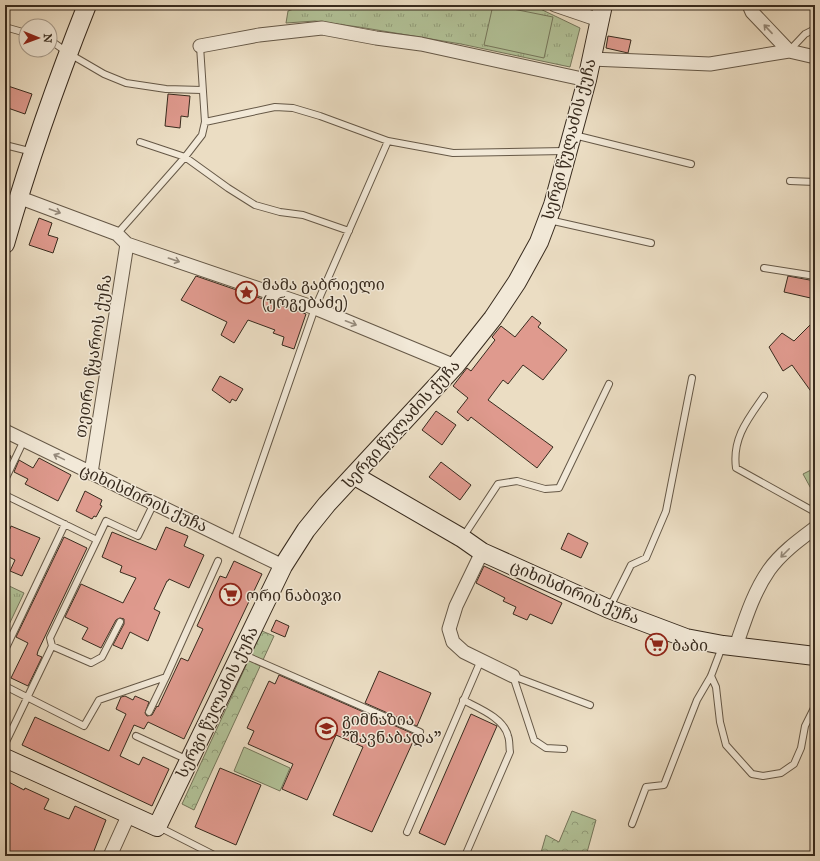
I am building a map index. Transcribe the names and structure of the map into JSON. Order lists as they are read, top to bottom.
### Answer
{
  "streets": {
    "street": ["სერგი წულაძის ქუჩა", "თეთრი წყაროს ქუჩა", "ციხისძირის ქუჩა"]
  },
  "crossings": [
    ["სერგი წულაძის ქუჩა", "ციხისძირის ქუჩა"],
    ["თეთრი წყაროს ქუჩა", "ციხისძირის ქუჩა"]
  ],
  "places": {
    "place": ["მამა გაბრიელი (ურგებაძე)"],
    "supermarket": ["ორი ნაბიჯი", "ბაბი"],
    "school or university": ["გიმნაზია \"შავნაბადა\""]
  },
  "north": "right"
}
